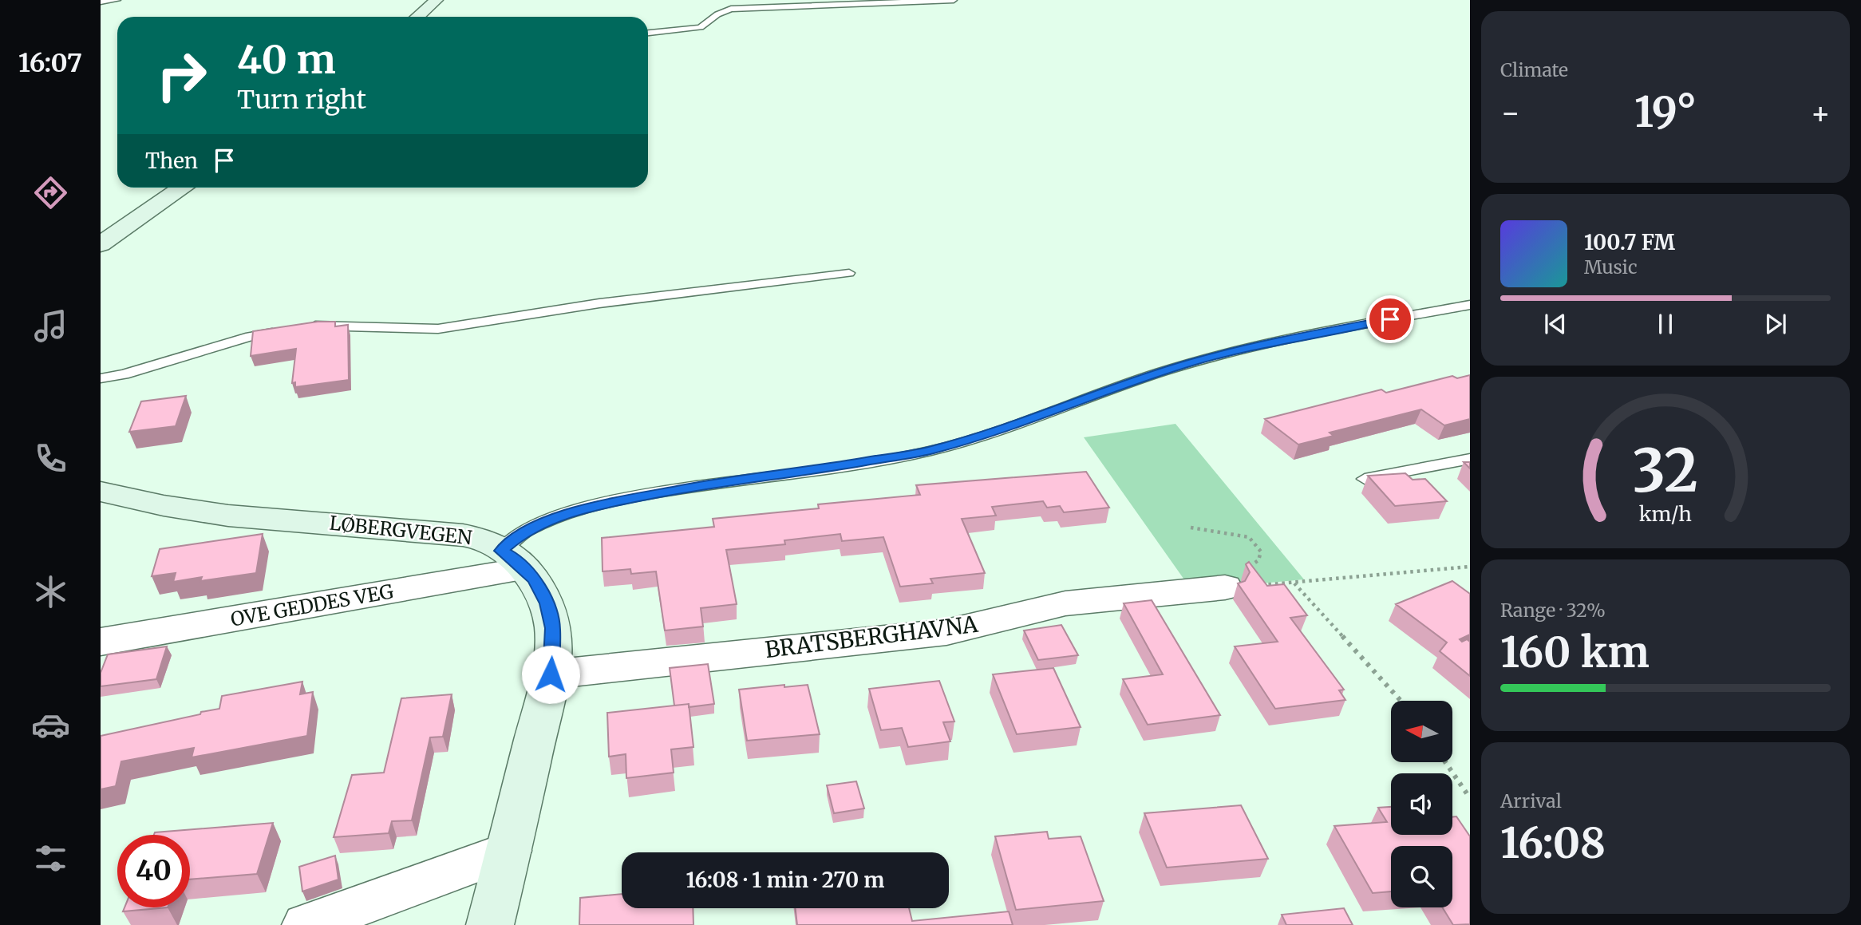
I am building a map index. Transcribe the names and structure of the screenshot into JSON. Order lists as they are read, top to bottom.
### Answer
{
  "streets": {
    "street": ["LØBERGVEGEN", "OVE GEDDES VEG", "BRATSBERGHAVNA"]
  },
  "crossings": [
    ["LØBERGVEGEN", "OVE GEDDES VEG"],
    ["LØBERGVEGEN", "BRATSBERGHAVNA"]
  ],
  "north": "left",
  "page": {
    "tabs": "16:07",
    "tile": [
      "Climate",
      ["Range · 32%", "160 km"],
      ["Arrival", "16:08"]
    ],
    "turn": ["40 m", "Turn right"],
    "heat": ["−", "19°", "+"],
    "then": "Then",
    "song": ["100.7 FM", "Music"],
    "limit": "40",
    "trip": "16:08 · 1 min · 270 m",
    "gauge": ["32", "km/h"]
  }
}
